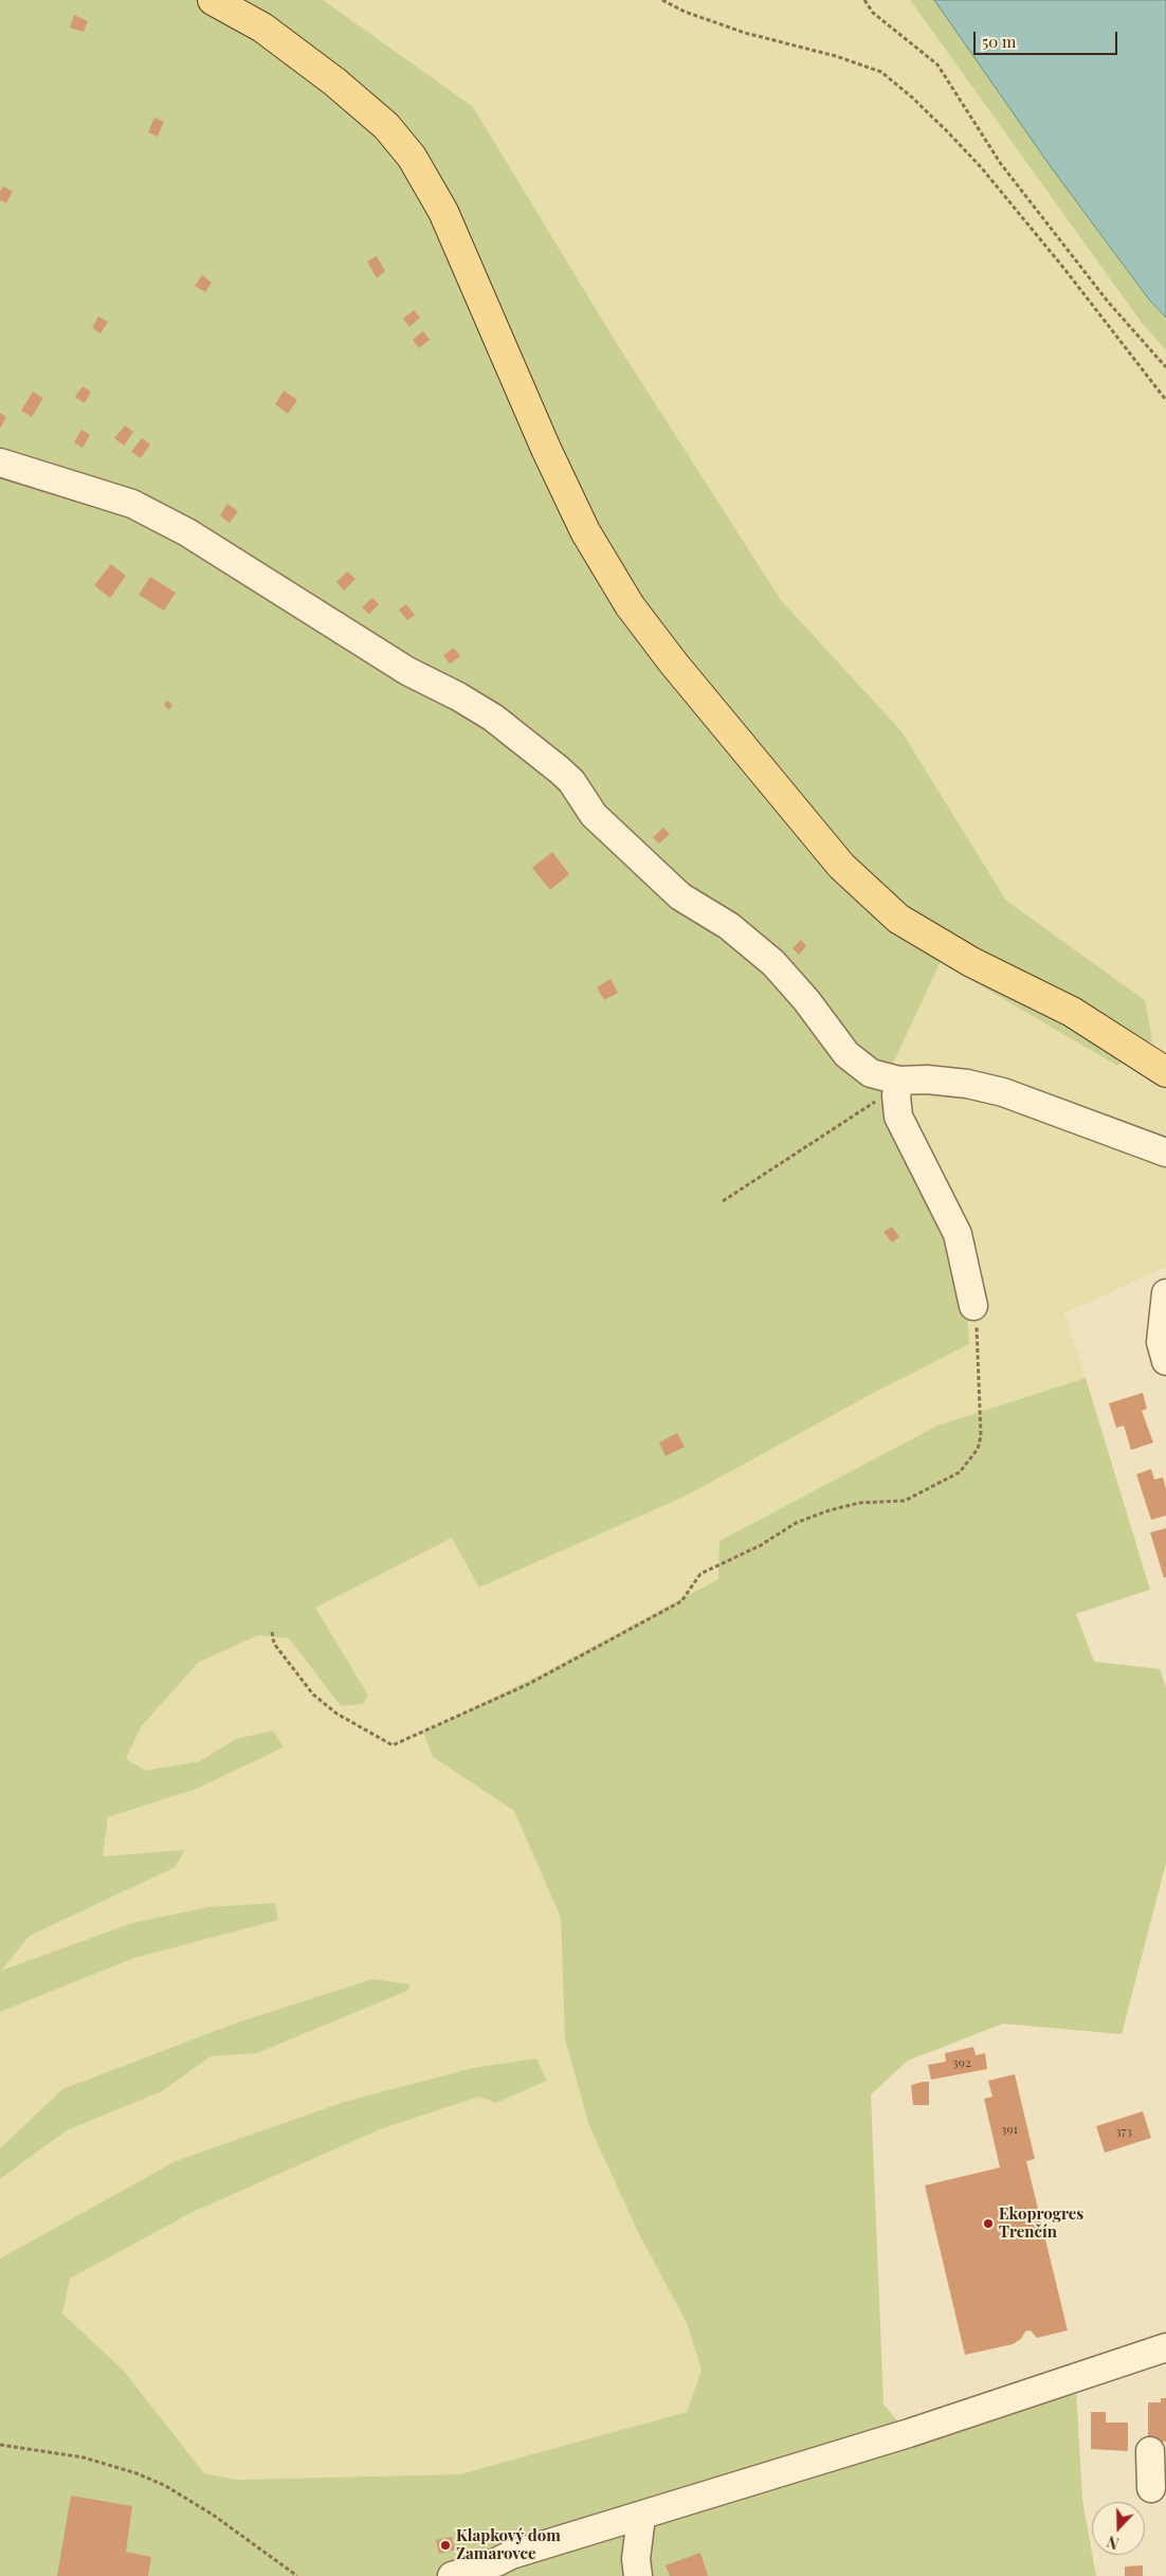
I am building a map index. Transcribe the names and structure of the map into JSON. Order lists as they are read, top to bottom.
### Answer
{
  "places": ["Ekoprogres Trenčín", "Klapkový dom Zamarovce"],
  "house_numbers": ["392", "391", "373"],
  "scale_bar": "50 m",
  "north": "bottom"
}
